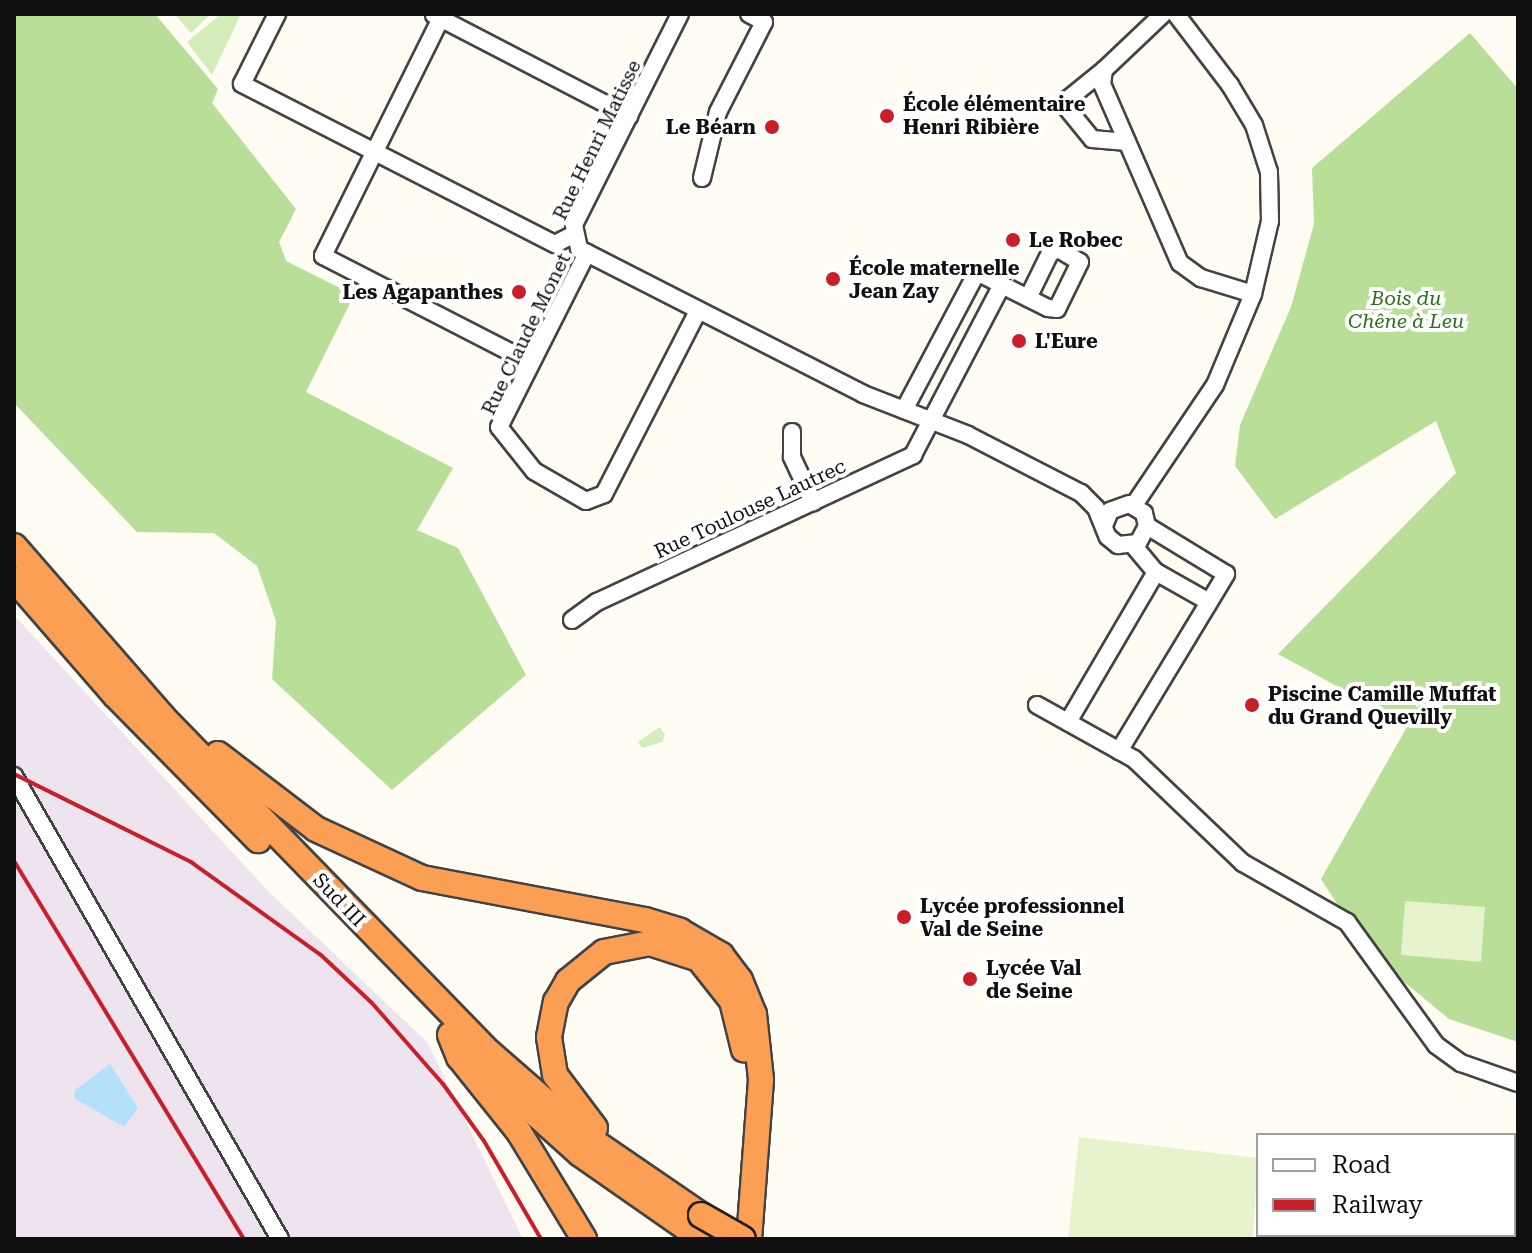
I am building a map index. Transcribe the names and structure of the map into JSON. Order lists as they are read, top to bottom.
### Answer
{
  "streets": {
    "highway": ["Sud III"],
    "street": ["Rue Henri Matisse", "Rue Claude Monet", "Rue Toulouse Lautrec"]
  },
  "crossings": [
    ["Rue Henri Matisse", "Rue Claude Monet"]
  ],
  "parks": ["Bois du Chêne à Leu"],
  "places": [
    "École élémentaire Henri Ribière",
    "Le Béarn",
    "Le Robec",
    "École maternelle Jean Zay",
    "Les Agapanthes",
    "L'Eure",
    "Piscine Camille Muffat du Grand Quevilly",
    "Lycée professionnel Val de Seine",
    "Lycée Val de Seine"
  ],
  "legend": ["Road", "Railway"]
}
